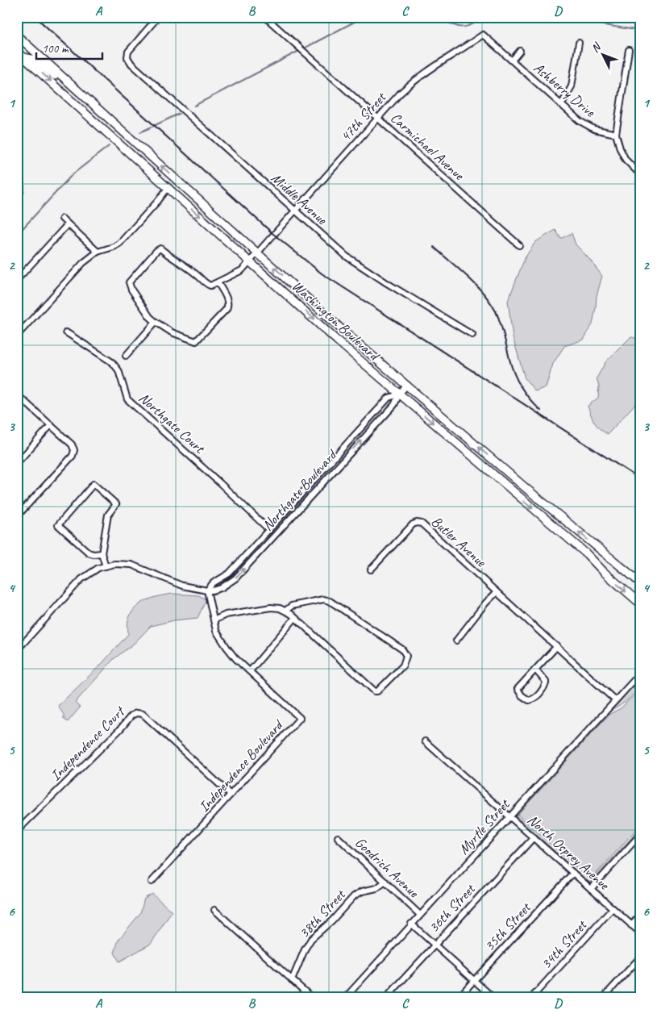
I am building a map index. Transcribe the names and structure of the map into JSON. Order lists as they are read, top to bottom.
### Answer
{
  "streets": {
    "main road": ["Washington Boulevard"],
    "street": [
      "Ashberry Drive",
      "47th Street",
      "Carmichael Avenue",
      "Middle Avenue",
      "Northgate Court",
      "Northgate Boulevard",
      "Butler Avenue",
      "Independence Court",
      "Independence Boulevard",
      "Myrtle Street",
      "North Osprey Avenue",
      "Goodrich Avenue",
      "36th Street",
      "38th Street",
      "35th Street",
      "34th Street"
    ]
  },
  "crossings": [
    ["Ashberry Drive", "47th Street"],
    ["47th Street", "Carmichael Avenue"],
    ["47th Street", "Middle Avenue"],
    ["47th Street", "Washington Boulevard"],
    ["Washington Boulevard", "Northgate Boulevard"],
    ["Northgate Court", "Northgate Boulevard"],
    ["Northgate Boulevard", "Independence Boulevard"],
    ["Butler Avenue", "Myrtle Street"],
    ["Independence Court", "Independence Boulevard"],
    ["Myrtle Street", "North Osprey Avenue"],
    ["Myrtle Street", "Goodrich Avenue"],
    ["North Osprey Avenue", "36th Street"],
    ["North Osprey Avenue", "35th Street"],
    ["North Osprey Avenue", "34th Street"],
    ["Goodrich Avenue", "38th Street"]
  ],
  "scale_bar": "100 m",
  "north": "top left",
  "grid": {
    "columns": [
      "A",
      "B",
      "C",
      "D"
    ],
    "rows": [
      "1",
      "2",
      "3",
      "4",
      "5",
      "6"
    ]
  }
}
